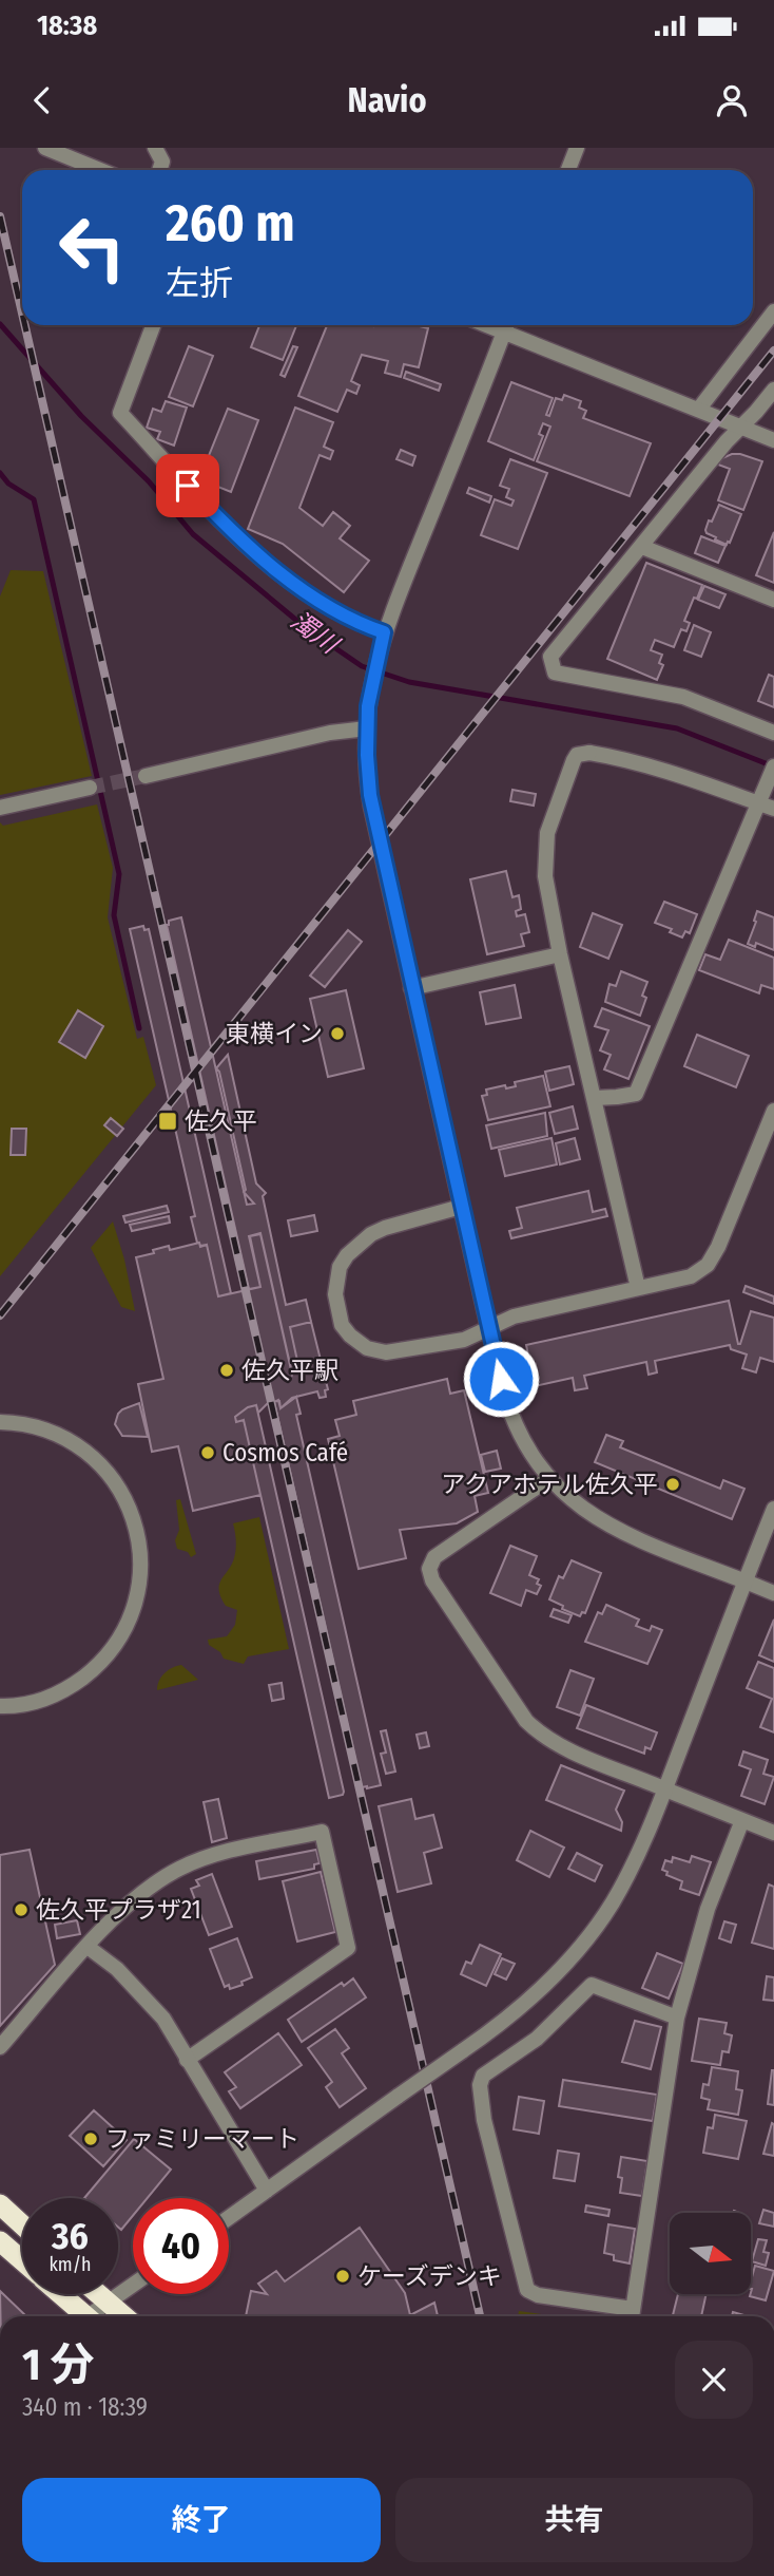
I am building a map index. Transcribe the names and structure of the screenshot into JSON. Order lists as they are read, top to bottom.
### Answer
{
  "water": ["濁川"],
  "places": {
    "other": [
      "東横イン",
      "佐久平駅",
      "Cosmos Café",
      "アクアホテル佐久平",
      "佐久平プラザ21",
      "ファミリーマート",
      "ケーズデンキ"
    ],
    "transit": ["佐久平"]
  },
  "north": "right",
  "page": {
    "status": "18:38",
    "header": "Navio",
    "turn": ["260 m", "左折"],
    "speed": "36 km/h",
    "limit": "40",
    "heading": ["1 分", "340 m · 18:39"],
    "buttons": ["終了", "共有"]
  }
}
